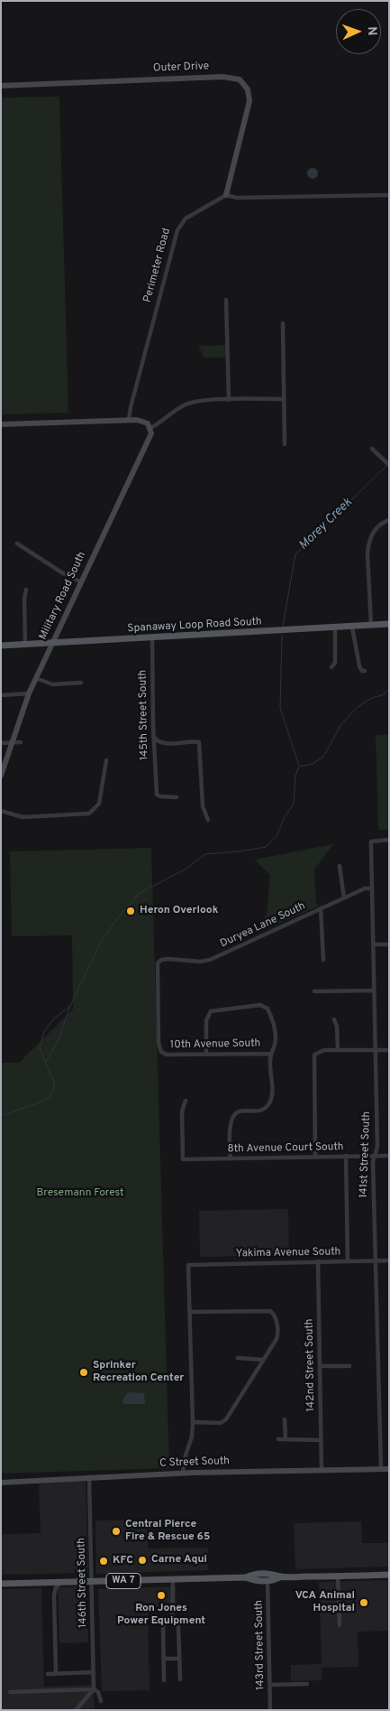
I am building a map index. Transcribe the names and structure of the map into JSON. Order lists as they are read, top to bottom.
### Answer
{
  "streets": {
    "main road": ["Spanaway Loop Road South", "WA 7"],
    "street": [
      "Outer Drive",
      "Perimeter Road",
      "Military Road South",
      "145th Street South",
      "Duryea Lane South",
      "10th Avenue South",
      "8th Avenue Court South",
      "141st Street South",
      "Yakima Avenue South",
      "142nd Street South",
      "C Street South",
      "146th Street South",
      "143rd Street South"
    ]
  },
  "crossings": [
    ["Outer Drive", "Perimeter Road"],
    ["Military Road South", "Spanaway Loop Road South"],
    ["Spanaway Loop Road South", "145th Street South"],
    ["Duryea Lane South", "10th Avenue South"],
    ["Duryea Lane South", "141st Street South"],
    ["8th Avenue Court South", "141st Street South"],
    ["141st Street South", "Yakima Avenue South"],
    ["141st Street South", "C Street South"],
    ["Yakima Avenue South", "142nd Street South"],
    ["142nd Street South", "C Street South"],
    ["C Street South", "146th Street South"],
    ["WA 7", "146th Street South"],
    ["WA 7", "143rd Street South"]
  ],
  "water": ["Morey Creek"],
  "parks": ["Bresemann Forest"],
  "places": [
    "Heron Overlook",
    "Sprinker Recreation Center",
    "Central Pierce Fire & Rescue 65",
    "Carne Aqui",
    "KFC",
    "Ron Jones Power Equipment",
    "VCA Animal Hospital"
  ],
  "north": "right"
}
